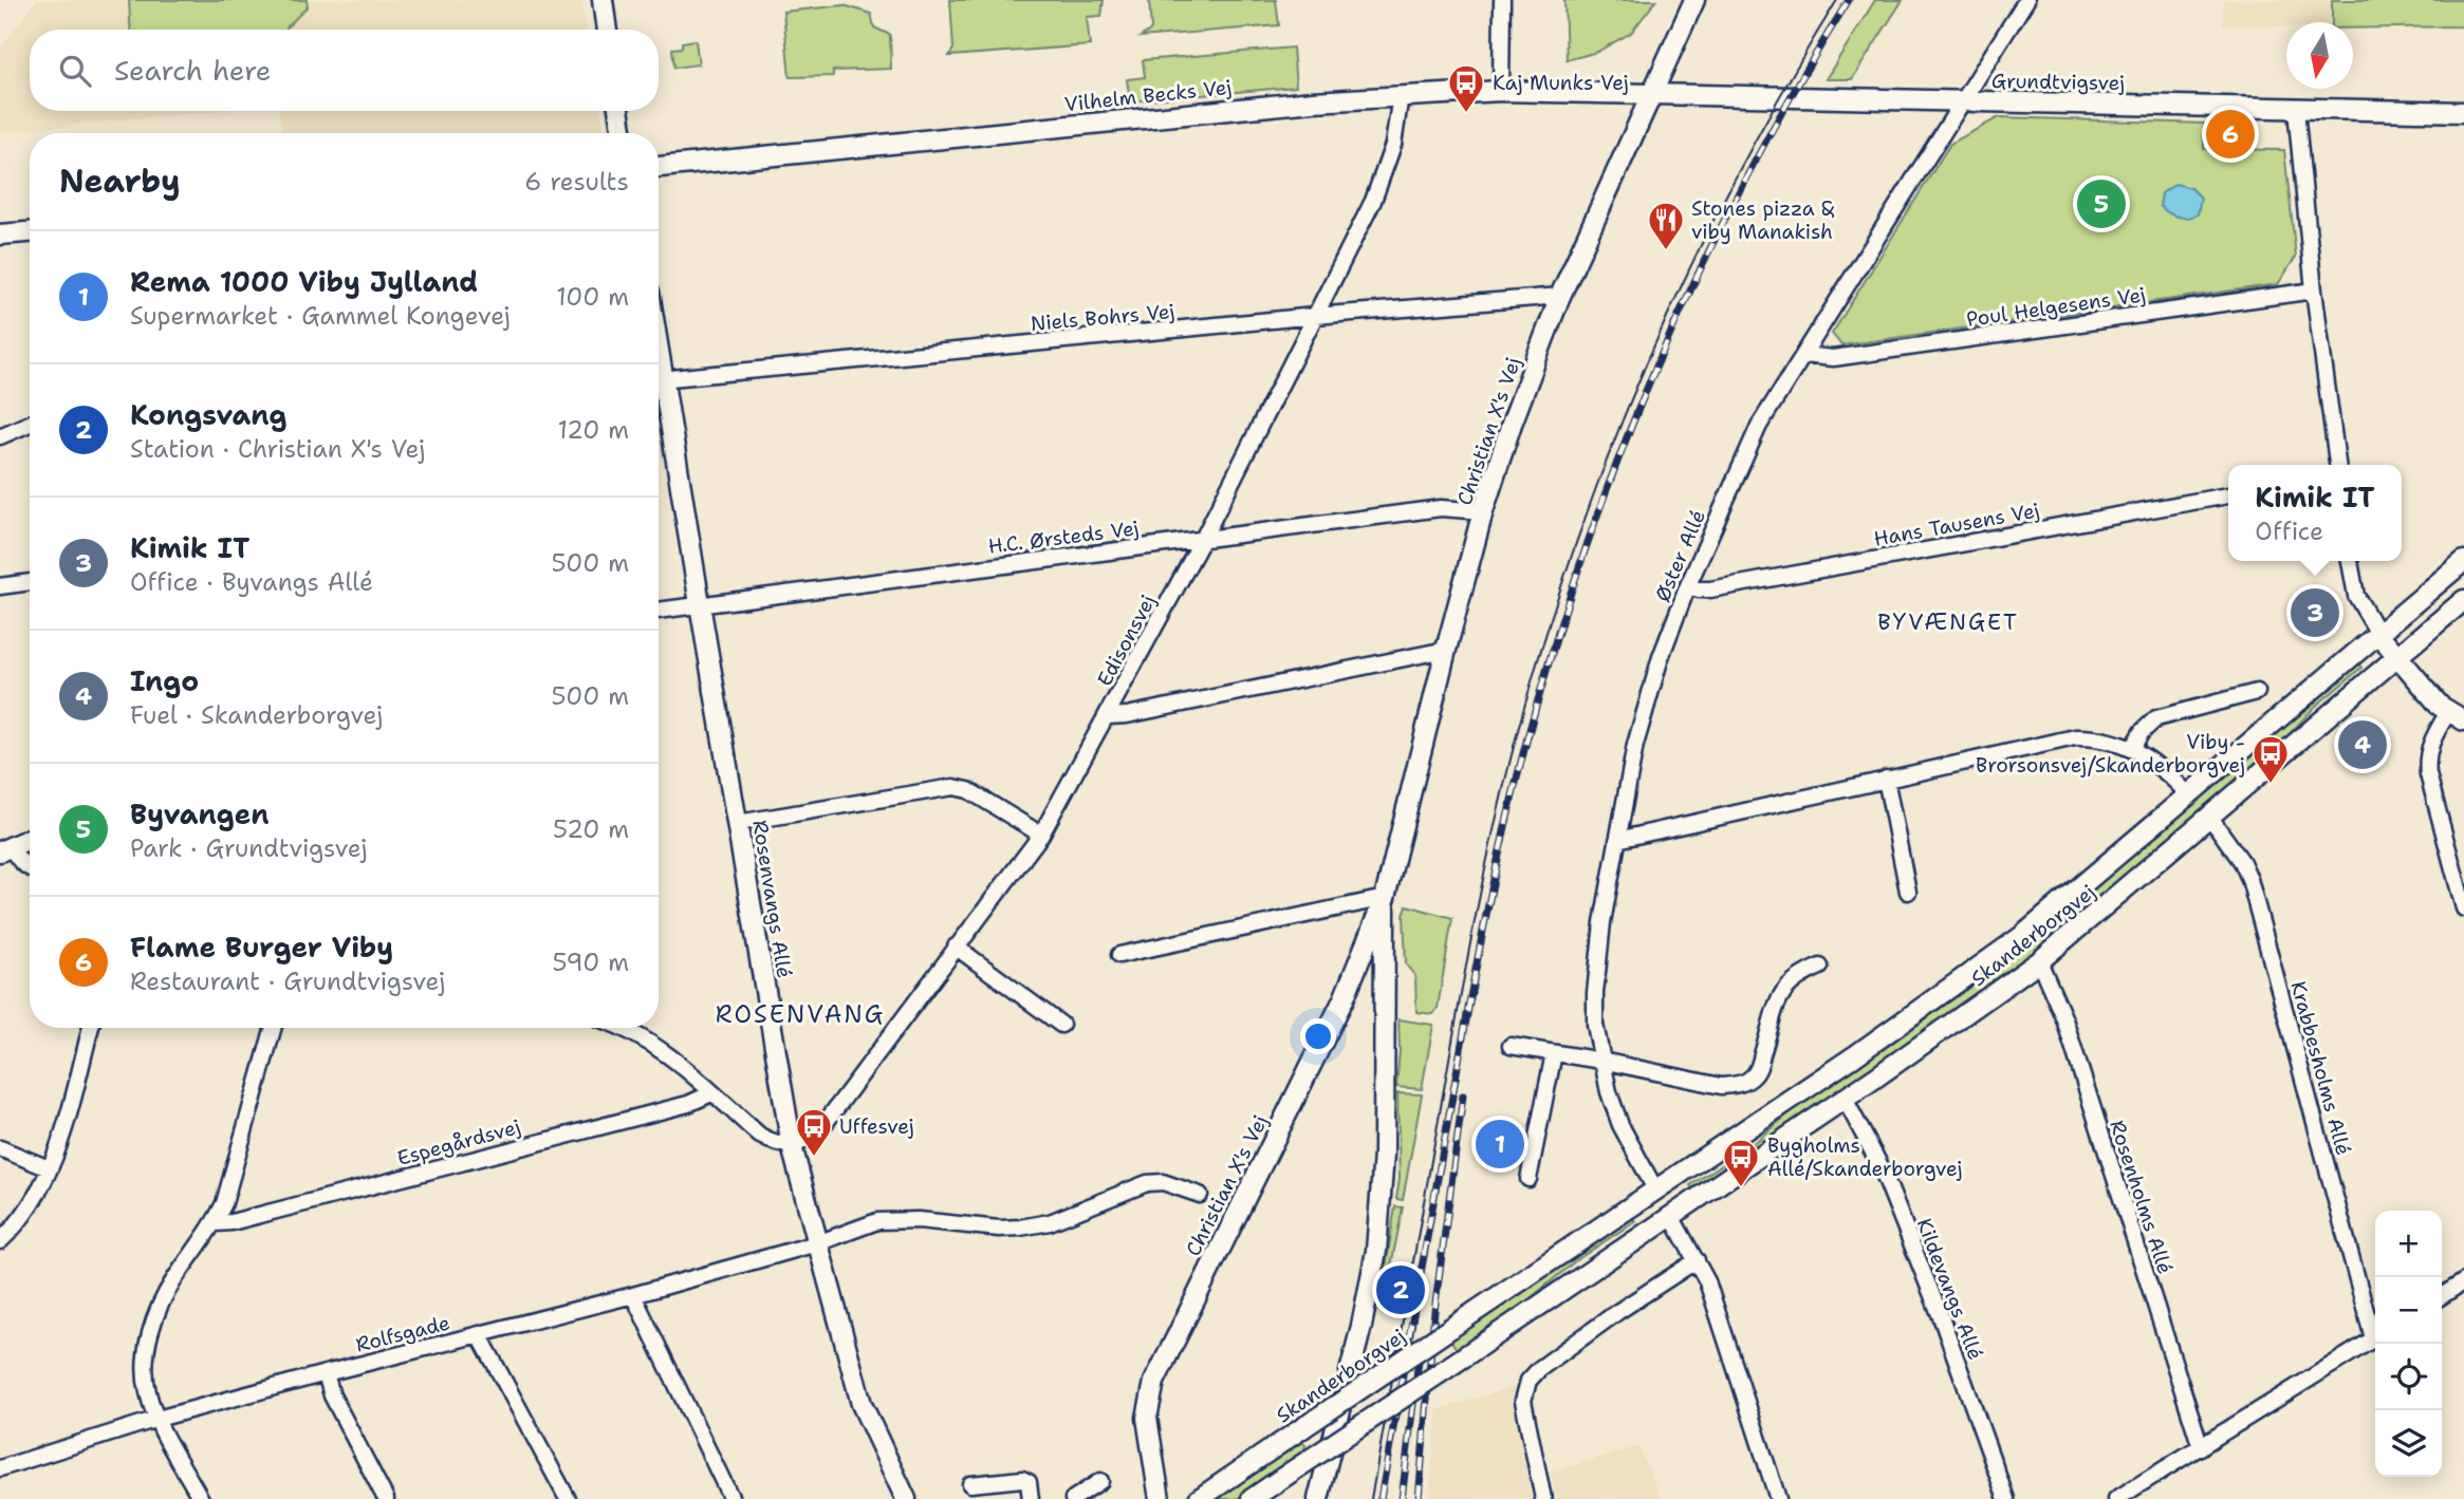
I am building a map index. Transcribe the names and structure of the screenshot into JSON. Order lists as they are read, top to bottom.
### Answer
{
  "streets": {
    "street": [
      "Grundtvigsvej",
      "Vilhelm Becks Vej",
      "Poul Helgesens Vej",
      "Niels Bohrs Vej",
      "Christian X's Vej",
      "Hans Tausens Vej",
      "H.C. Ørsteds Vej",
      "Øster Allé",
      "Edisonsvej",
      "Rosenvangs Allé",
      "Skanderborgvej",
      "Krabbesholms Allé",
      "Espegårdsvej",
      "Rosenholms Allé",
      "Kildevangs Allé",
      "Rolfsgade"
    ]
  },
  "crossings": [
    ["Grundtvigsvej", "Vilhelm Becks Vej"],
    ["Grundtvigsvej", "Christian X's Vej"],
    ["Grundtvigsvej", "Øster Allé"],
    ["Vilhelm Becks Vej", "Christian X's Vej"],
    ["Vilhelm Becks Vej", "Edisonsvej"],
    ["Poul Helgesens Vej", "Øster Allé"],
    ["Niels Bohrs Vej", "Christian X's Vej"],
    ["Niels Bohrs Vej", "Edisonsvej"],
    ["Christian X's Vej", "H.C. Ørsteds Vej"],
    ["Hans Tausens Vej", "Øster Allé"],
    ["H.C. Ørsteds Vej", "Edisonsvej"],
    ["H.C. Ørsteds Vej", "Rosenvangs Allé"],
    ["Øster Allé", "Skanderborgvej"],
    ["Edisonsvej", "Rosenvangs Allé"],
    ["Rosenvangs Allé", "Rolfsgade"],
    ["Skanderborgvej", "Krabbesholms Allé"],
    ["Skanderborgvej", "Rosenholms Allé"],
    ["Skanderborgvej", "Kildevangs Allé"]
  ],
  "districts": ["BYVÆNGET", "ROSENVANG"],
  "places": {
    "bus stop": [
      "Kaj Munks Vej",
      "Viby - Brorsonsvej/Skanderborgvej",
      "Uffesvej",
      "Bygholms Allé/Skanderborgvej"
    ],
    "restaurant": ["Stones pizza & viby Manakish"]
  },
  "north": "bottom",
  "page": {
    "search": "Search here",
    "pins": [
      "6",
      "5",
      "3",
      "4",
      "1",
      "2"
    ],
    "heading": ["Nearby", "6 results"],
    "list": [
      {
        "mark": "1",
        "name": "Rema 1000 Viby Jylland",
        "note": "Supermarket · Gammel Kongevej",
        "value": "100 m"
      },
      {
        "mark": "2",
        "name": "Kongsvang",
        "note": "Station · Christian X's Vej",
        "value": "120 m"
      },
      {
        "mark": "3",
        "name": "Kimik IT",
        "note": "Office · Byvangs Allé",
        "value": "500 m"
      },
      {
        "mark": "4",
        "name": "Ingo",
        "note": "Fuel · Skanderborgvej",
        "value": "500 m"
      },
      {
        "mark": "5",
        "name": "Byvangen",
        "note": "Park · Grundtvigsvej",
        "value": "520 m"
      },
      {
        "mark": "6",
        "name": "Flame Burger Viby",
        "note": "Restaurant · Grundtvigsvej",
        "value": "590 m"
      }
    ],
    "popup": ["Kimik IT", "Office"],
    "map_buttons": ["+", "−"]
  }
}
